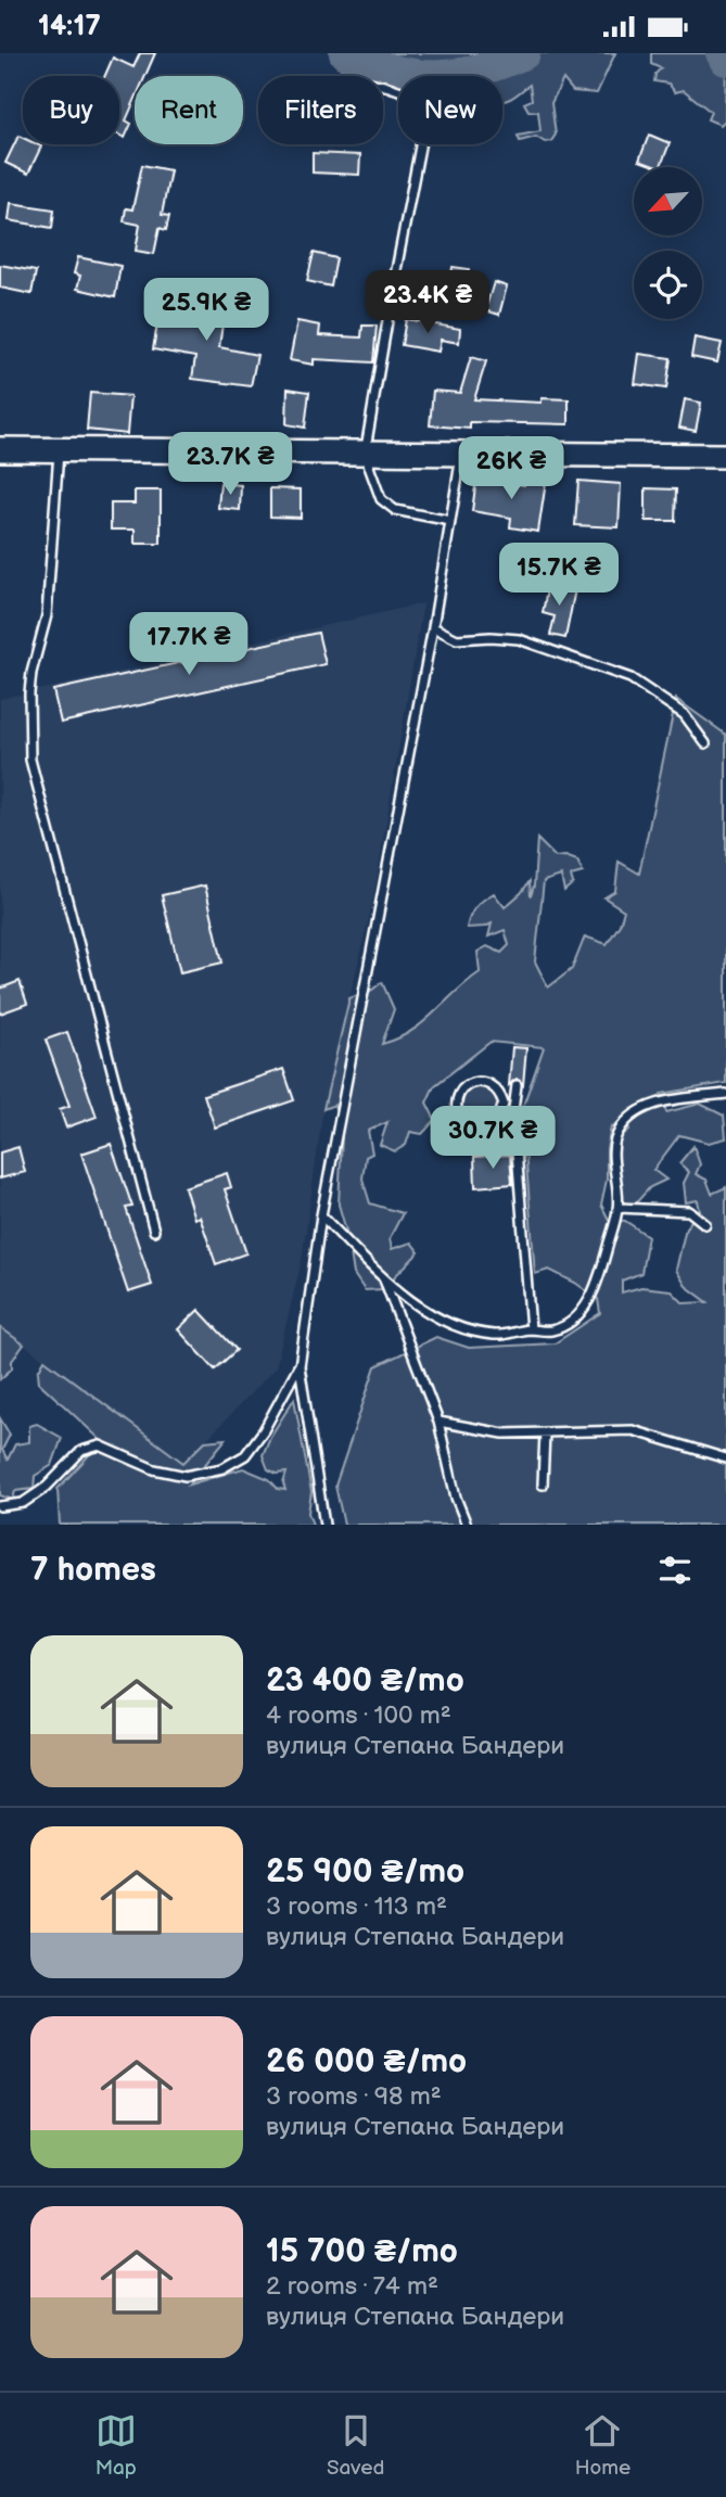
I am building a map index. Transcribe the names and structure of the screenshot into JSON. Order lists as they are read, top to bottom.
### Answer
{
  "north": "bottom left",
  "page": {
    "status": "14:17",
    "chip": [
      "Buy",
      "Rent",
      "Filters",
      "New"
    ],
    "price": [
      "23.4K ₴",
      "25.9K ₴",
      "23.7K ₴",
      "26K ₴",
      "15.7K ₴",
      "17.7K ₴",
      "30.7K ₴"
    ],
    "heading": "7 homes",
    "list": [
      {
        "name": "23 400 ₴/mo",
        "note": "4 rooms · 100 m² · вулиця Степана Бандери"
      },
      {
        "name": "25 900 ₴/mo",
        "note": "3 rooms · 113 m² · вулиця Степана Бандери"
      },
      {
        "name": "26 000 ₴/mo",
        "note": "3 rooms · 98 m² · вулиця Степана Бандери"
      },
      {
        "name": "15 700 ₴/mo",
        "note": "2 rooms · 74 m² · вулиця Степана Бандери"
      }
    ],
    "tabs": ["Map", "Saved", "Home"]
  }
}
